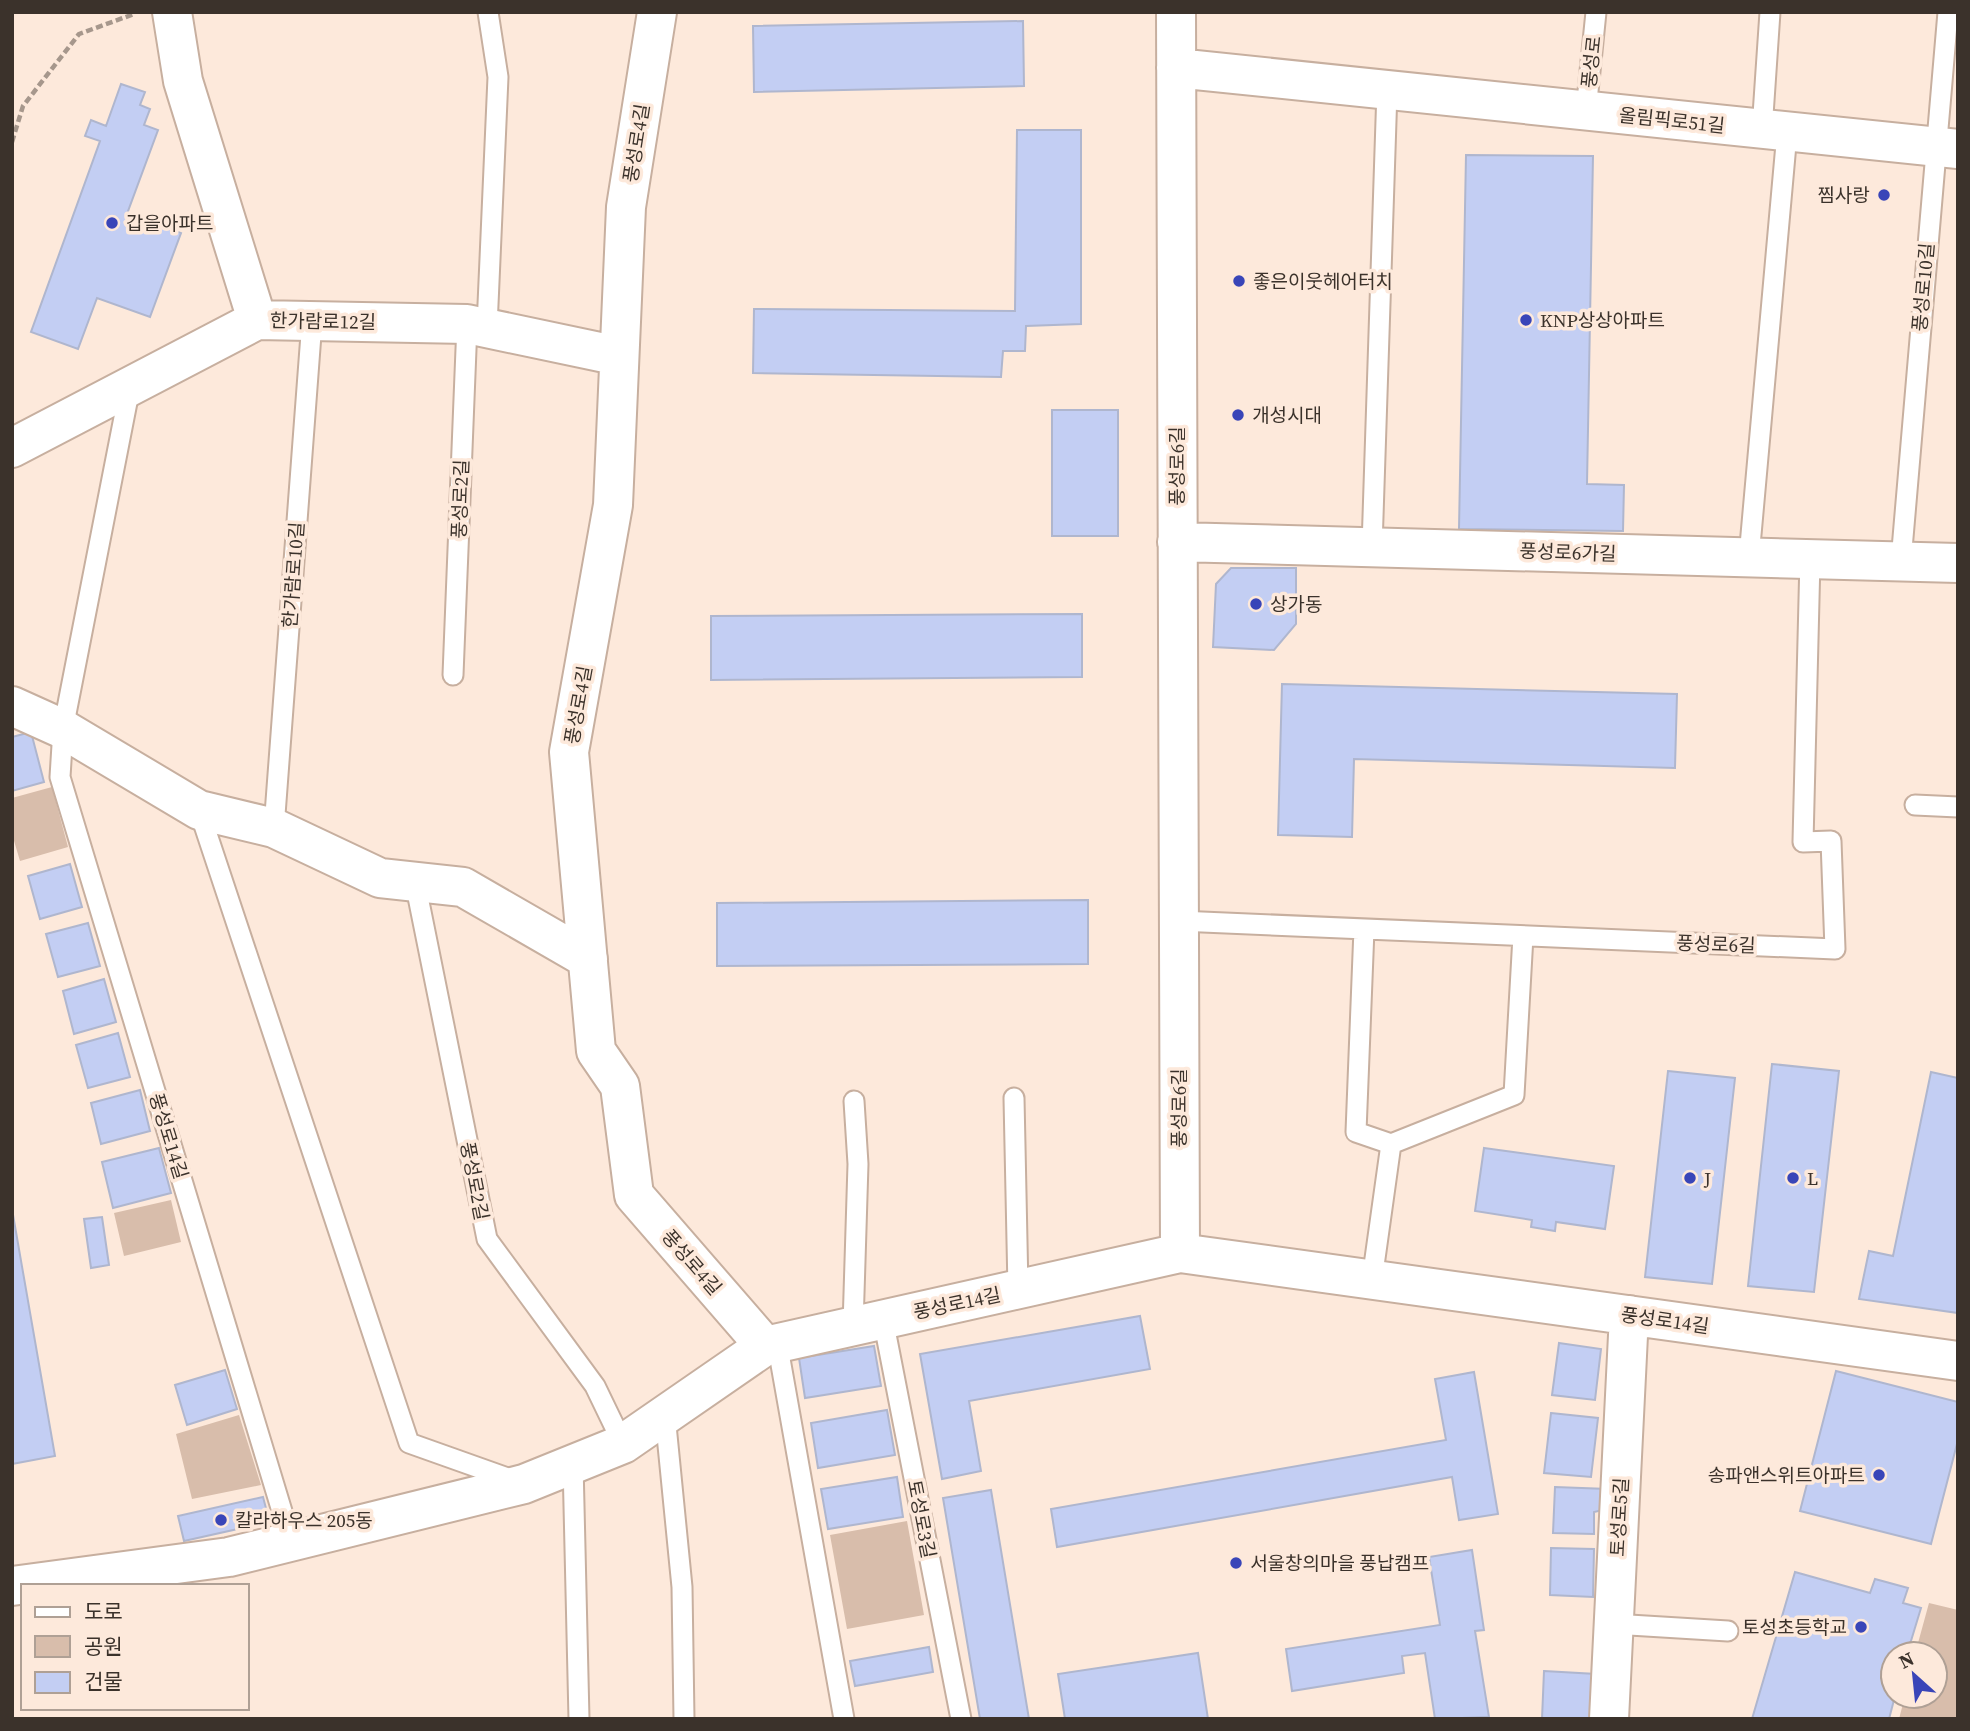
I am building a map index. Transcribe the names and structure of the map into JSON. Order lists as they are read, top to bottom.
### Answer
{
  "streets": {
    "street": [
      "올림픽로51길",
      "풍성로4길",
      "한가람로12길",
      "풍성로6길",
      "풍성로6가길",
      "풍성로14길",
      "토성로5길"
    ],
    "lane": [
      "풍성로",
      "풍성로10길",
      "풍성로2길",
      "한가람로10길",
      "토성로3길"
    ]
  },
  "crossings": [
    ["풍성로", "올림픽로51길"],
    ["올림픽로51길", "풍성로10길"],
    ["올림픽로51길", "풍성로6길"],
    ["풍성로4길", "한가람로12길"],
    ["풍성로4길", "풍성로14길"],
    ["풍성로10길", "풍성로6가길"],
    ["한가람로12길", "풍성로2길"],
    ["한가람로12길", "한가람로10길"],
    ["풍성로6길", "풍성로6가길"],
    ["풍성로6길", "풍성로14길"],
    ["풍성로2길", "풍성로14길"],
    ["풍성로14길", "토성로5길"],
    ["풍성로14길", "토성로3길"]
  ],
  "places": [
    "찜사랑",
    "갑을아파트",
    "좋은이웃헤어터치",
    "KNP상상아파트",
    "개성시대",
    "상가동",
    "J",
    "L",
    "송파앤스위트아파트",
    "칼라하우스 205동",
    "서울창의마을 풍납캠프",
    "토성초등학교"
  ],
  "legend": ["도로", "공원", "건물"],
  "north": "top left"
}
